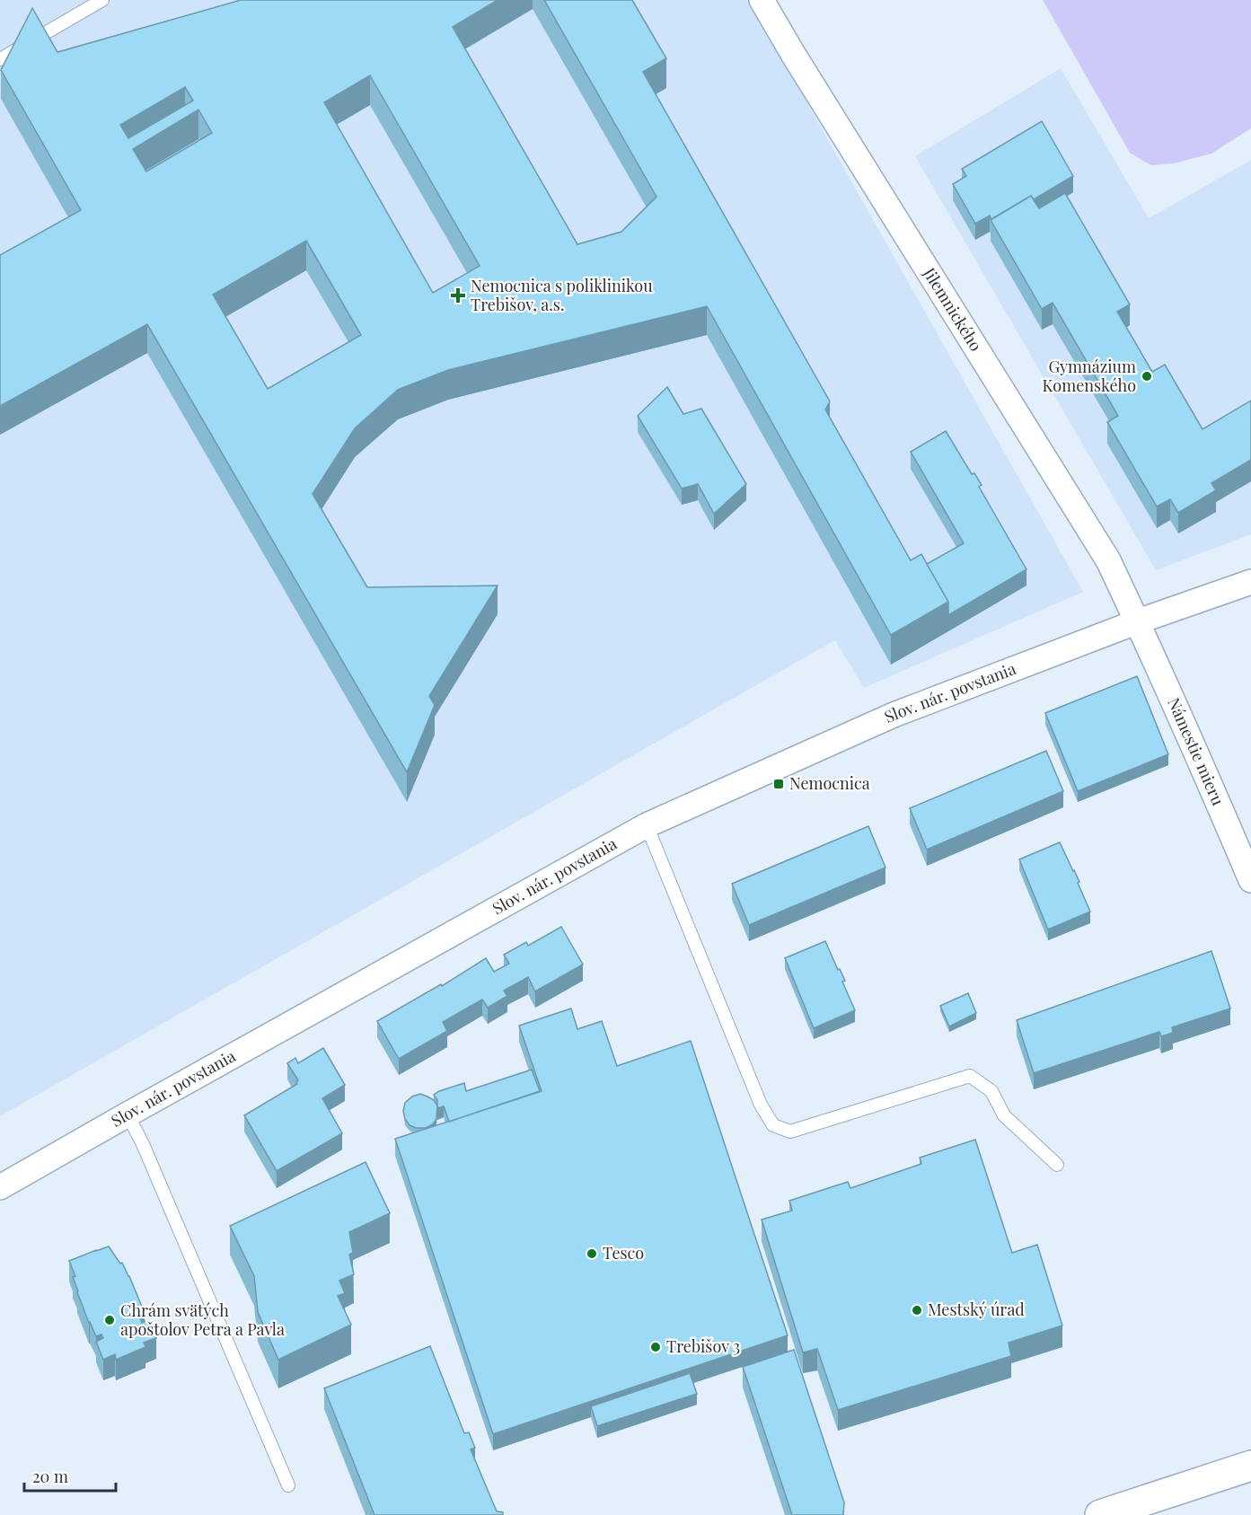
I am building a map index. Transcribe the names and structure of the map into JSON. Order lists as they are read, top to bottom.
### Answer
{
  "streets": {
    "street": ["Jilemnického", "Slov. nár. povstania", "Námestie mieru"]
  },
  "crossings": [
    ["Jilemnického", "Slov. nár. povstania"],
    ["Jilemnického", "Námestie mieru"],
    ["Slov. nár. povstania", "Námestie mieru"]
  ],
  "places": {
    "health": ["Nemocnica s poliklinikou Trebišov, a.s."],
    "other": [
      "Gymnázium Komenského",
      "Tesco",
      "Mestský úrad",
      "Chrám svätých apoštolov Petra a Pavla",
      "Trebišov 3"
    ],
    "transit": ["Nemocnica"]
  },
  "scale_bar": "20 m"
}
